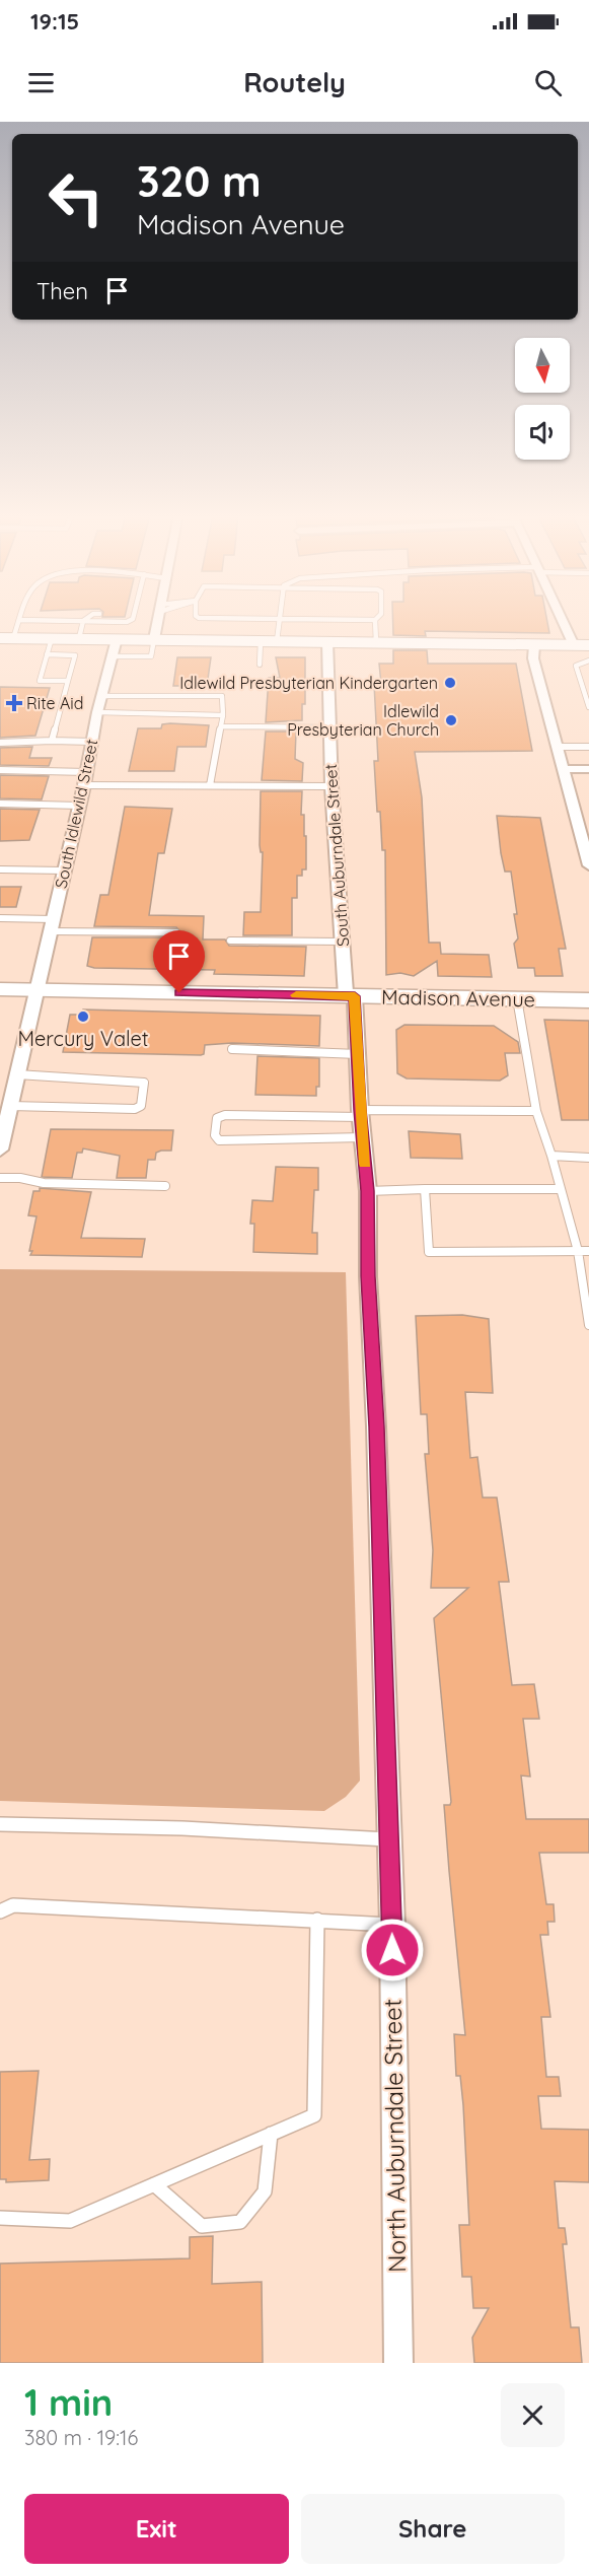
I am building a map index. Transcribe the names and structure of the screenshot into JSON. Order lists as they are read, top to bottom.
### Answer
{
  "streets": {
    "street": [
      "South Idlewild Street",
      "South Auburndale Street",
      "Madison Avenue",
      "North Auburndale Street"
    ]
  },
  "crossings": [
    ["South Idlewild Street", "Madison Avenue"],
    ["South Auburndale Street", "Madison Avenue"],
    ["South Auburndale Street", "North Auburndale Street"],
    ["Madison Avenue", "North Auburndale Street"]
  ],
  "places": {
    "other": ["Idlewild Presbyterian Kindergarten", "Idlewild Presbyterian Church", "Mercury Valet"],
    "health": ["Rite Aid"]
  },
  "north": "bottom",
  "page": {
    "status": "19:15",
    "header": "Routely",
    "turn": ["320 m", "Madison Avenue"],
    "then": "Then",
    "heading": ["1 min", "380 m · 19:16"],
    "buttons": ["Exit", "Share"]
  }
}
